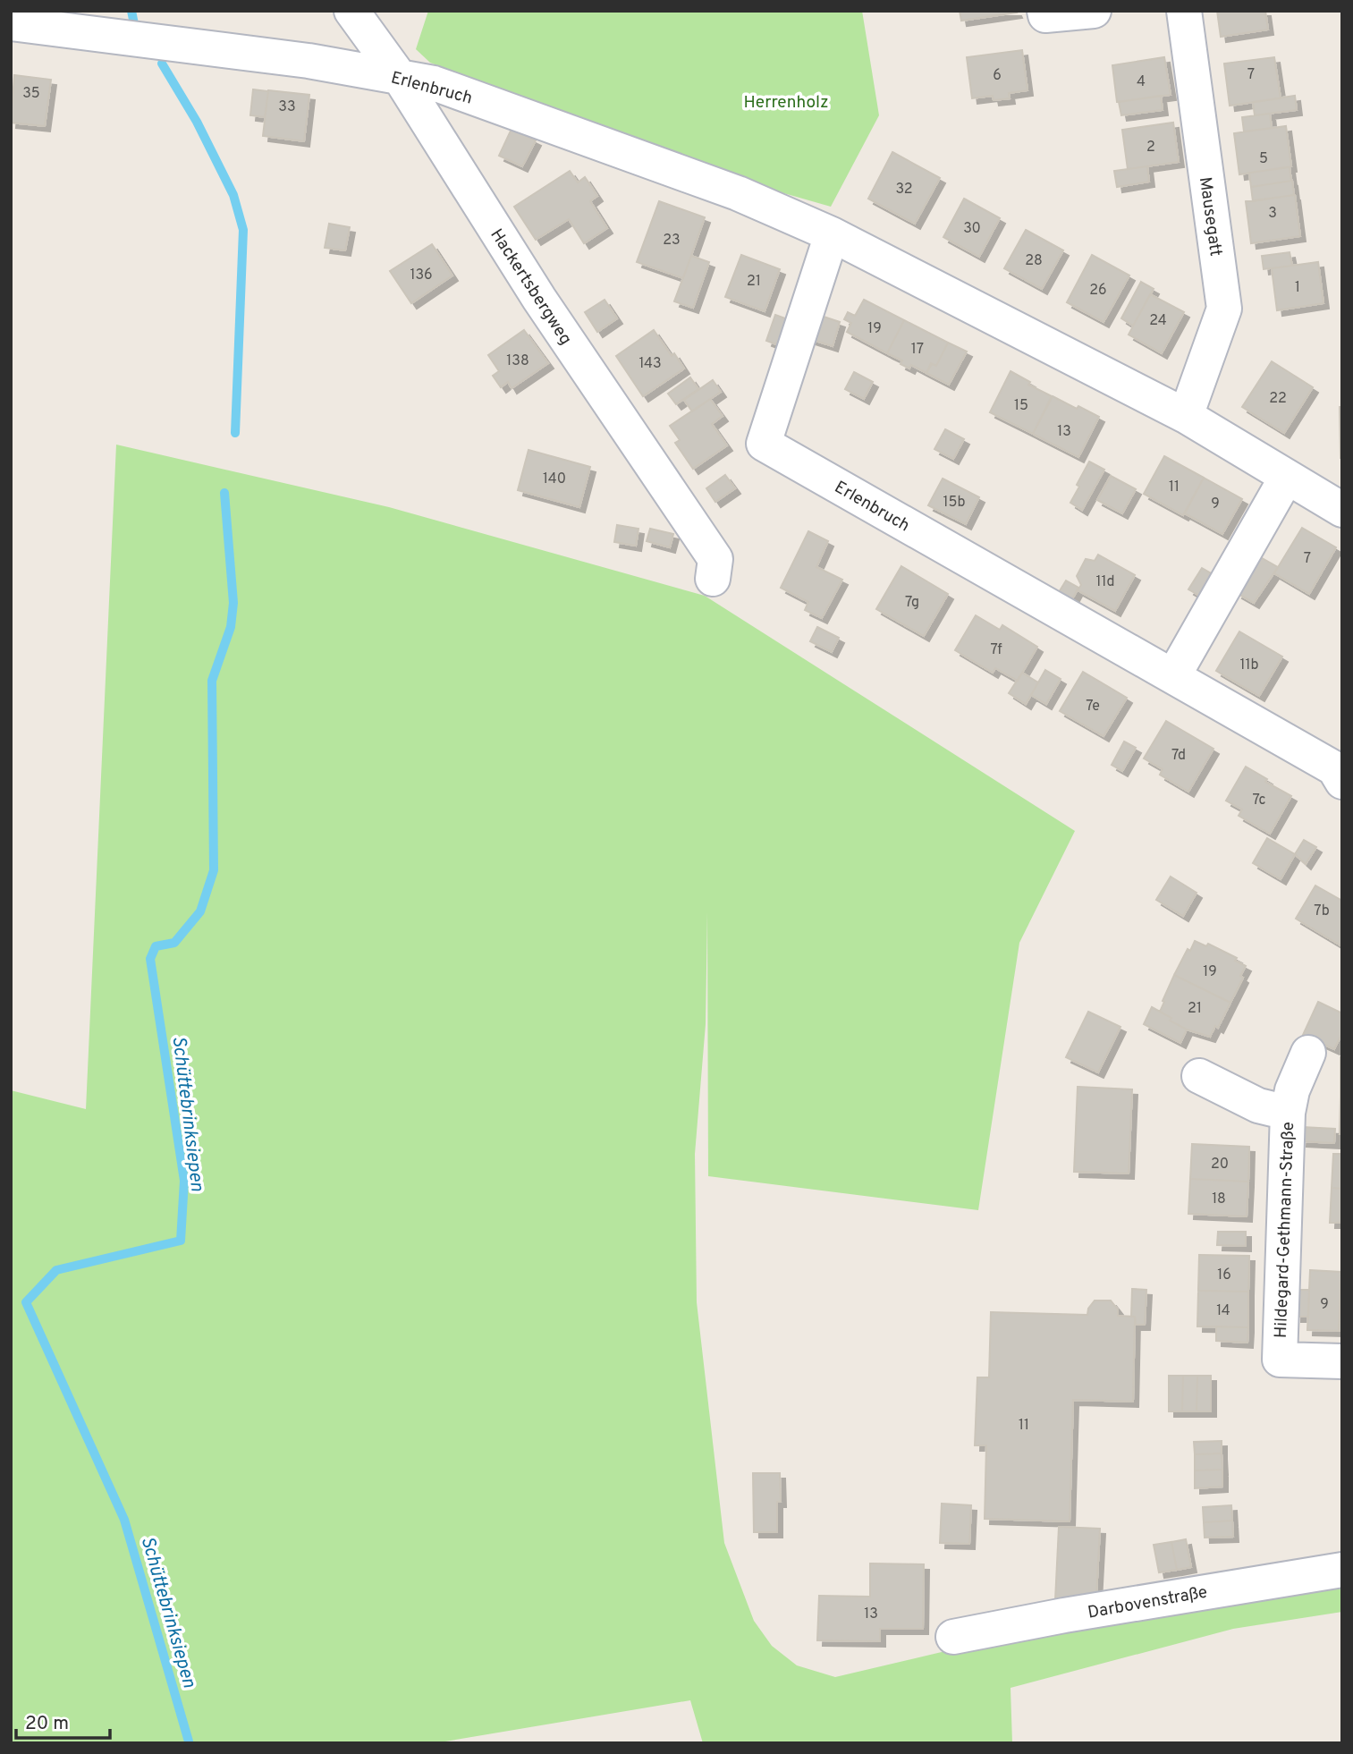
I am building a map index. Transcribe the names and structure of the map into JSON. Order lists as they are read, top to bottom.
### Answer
{
  "streets": {
    "street": [
      "Erlenbruch",
      "Mausegatt",
      "Hackertsbergweg",
      "Hildegard-Gethmann-Straße",
      "Darbovenstraße"
    ]
  },
  "crossings": [
    ["Erlenbruch", "Mausegatt"],
    ["Erlenbruch", "Hackertsbergweg"]
  ],
  "water": ["Schüttebrinksiepen"],
  "parks": ["Herrenholz"],
  "house_numbers": [
    "7",
    "6",
    "4",
    "35",
    "33",
    "2",
    "5",
    "32",
    "3",
    "30",
    "23",
    "28",
    "136",
    "21",
    "1",
    "26",
    "24",
    "19",
    "17",
    "138",
    "143",
    "22",
    "15",
    "13",
    "140",
    "11",
    "15b",
    "9",
    "7",
    "11d",
    "7g",
    "7f",
    "11b",
    "7e",
    "7d",
    "7c",
    "7b",
    "19",
    "21",
    "20",
    "18",
    "16",
    "9",
    "14",
    "11",
    "13"
  ],
  "scale_bar": "20 m"
}
